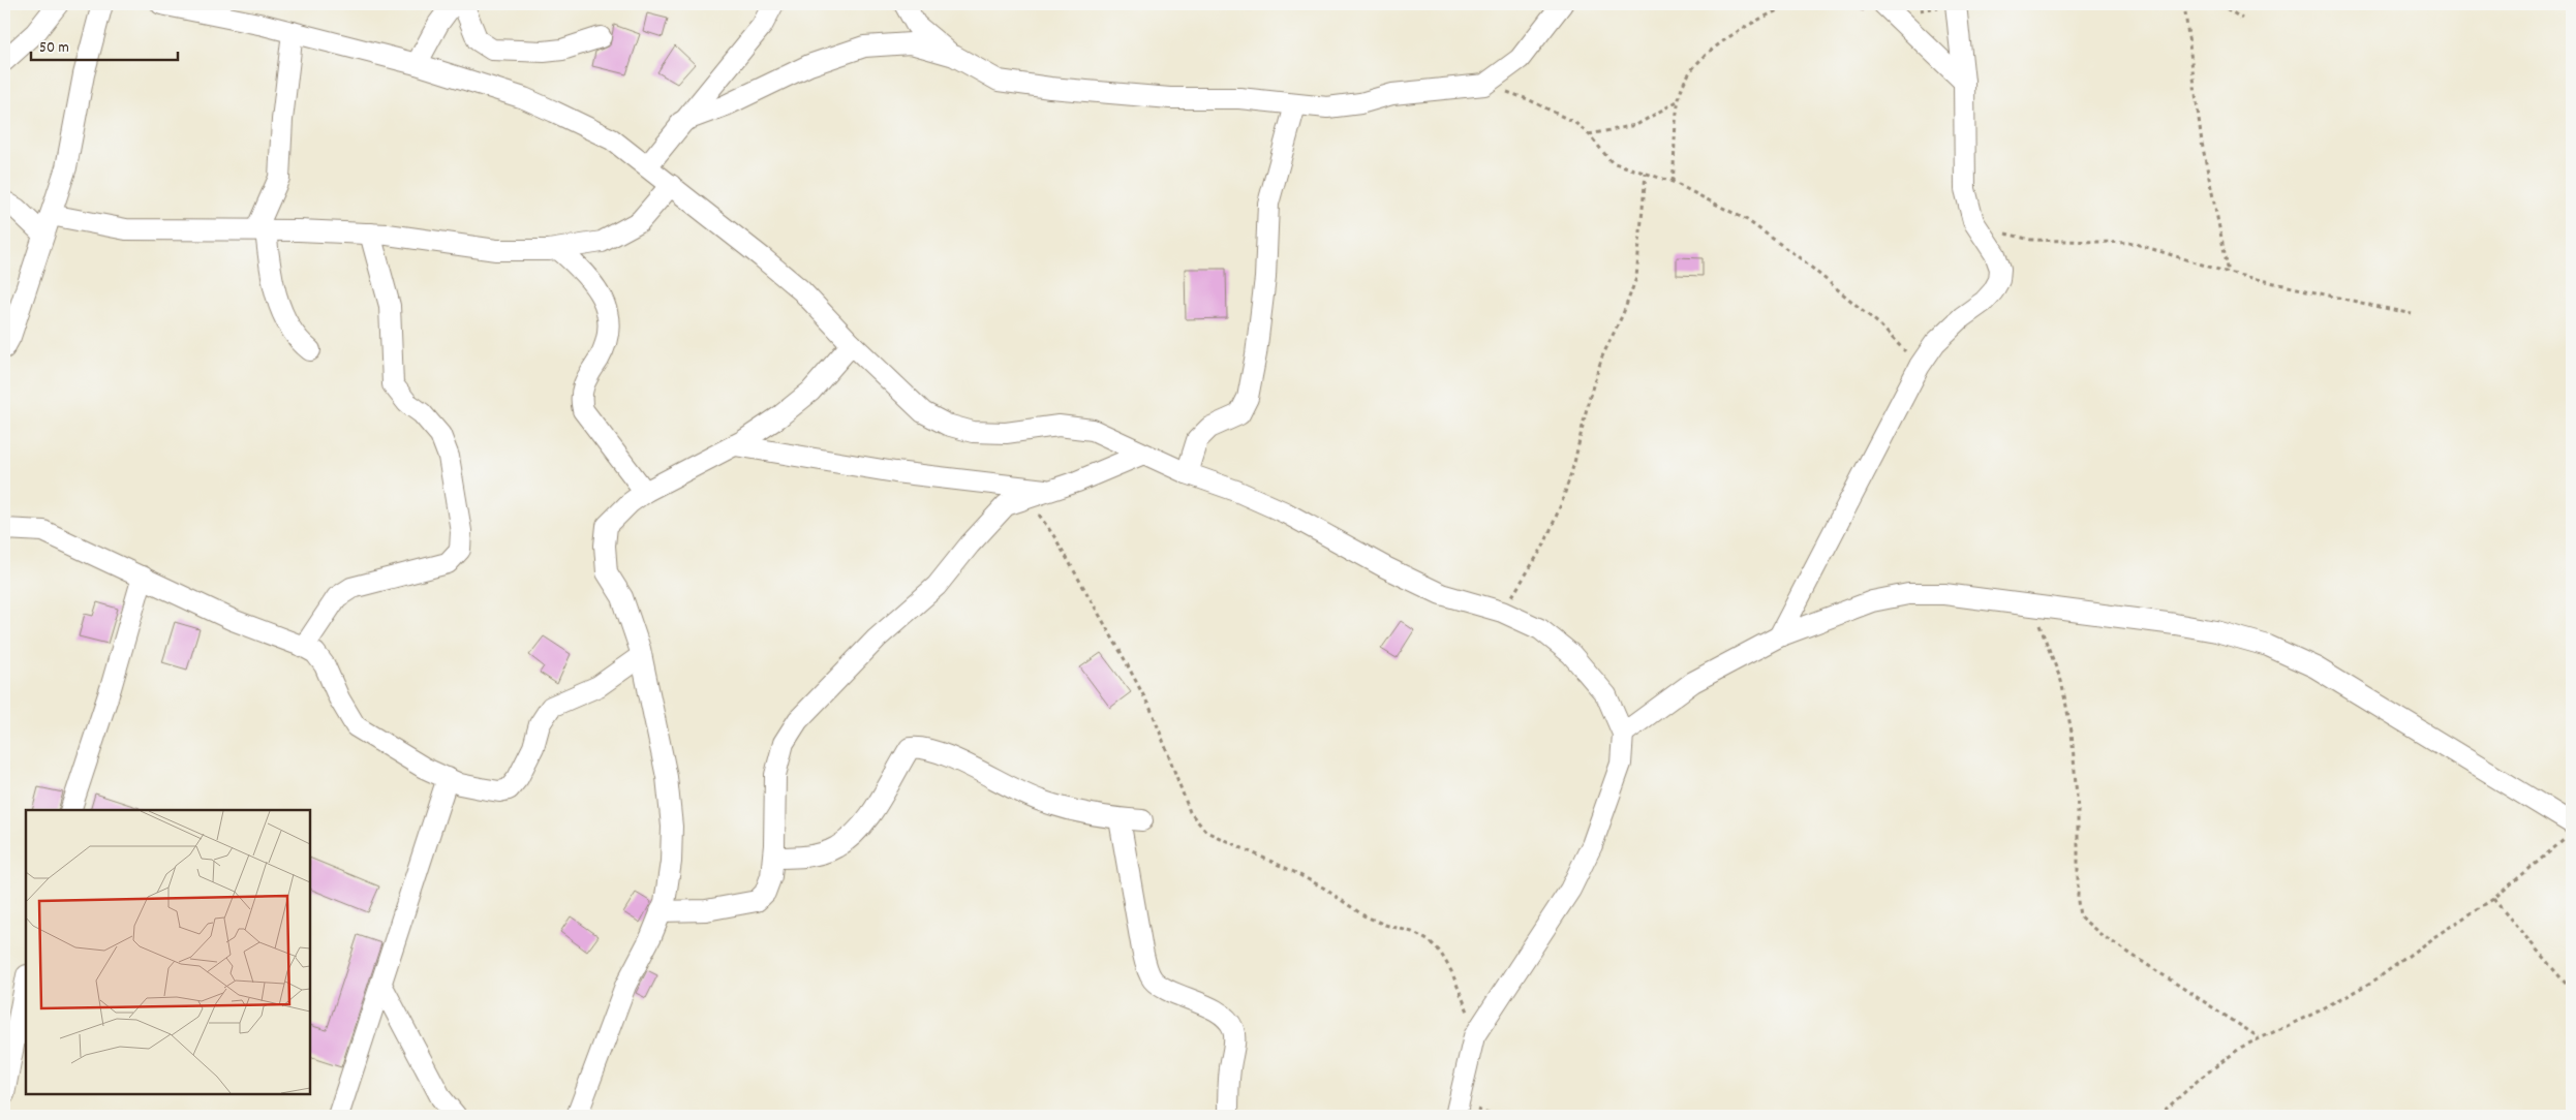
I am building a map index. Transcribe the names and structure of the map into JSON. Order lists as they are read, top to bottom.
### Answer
{
  "scale_bar": "50 m"
}
